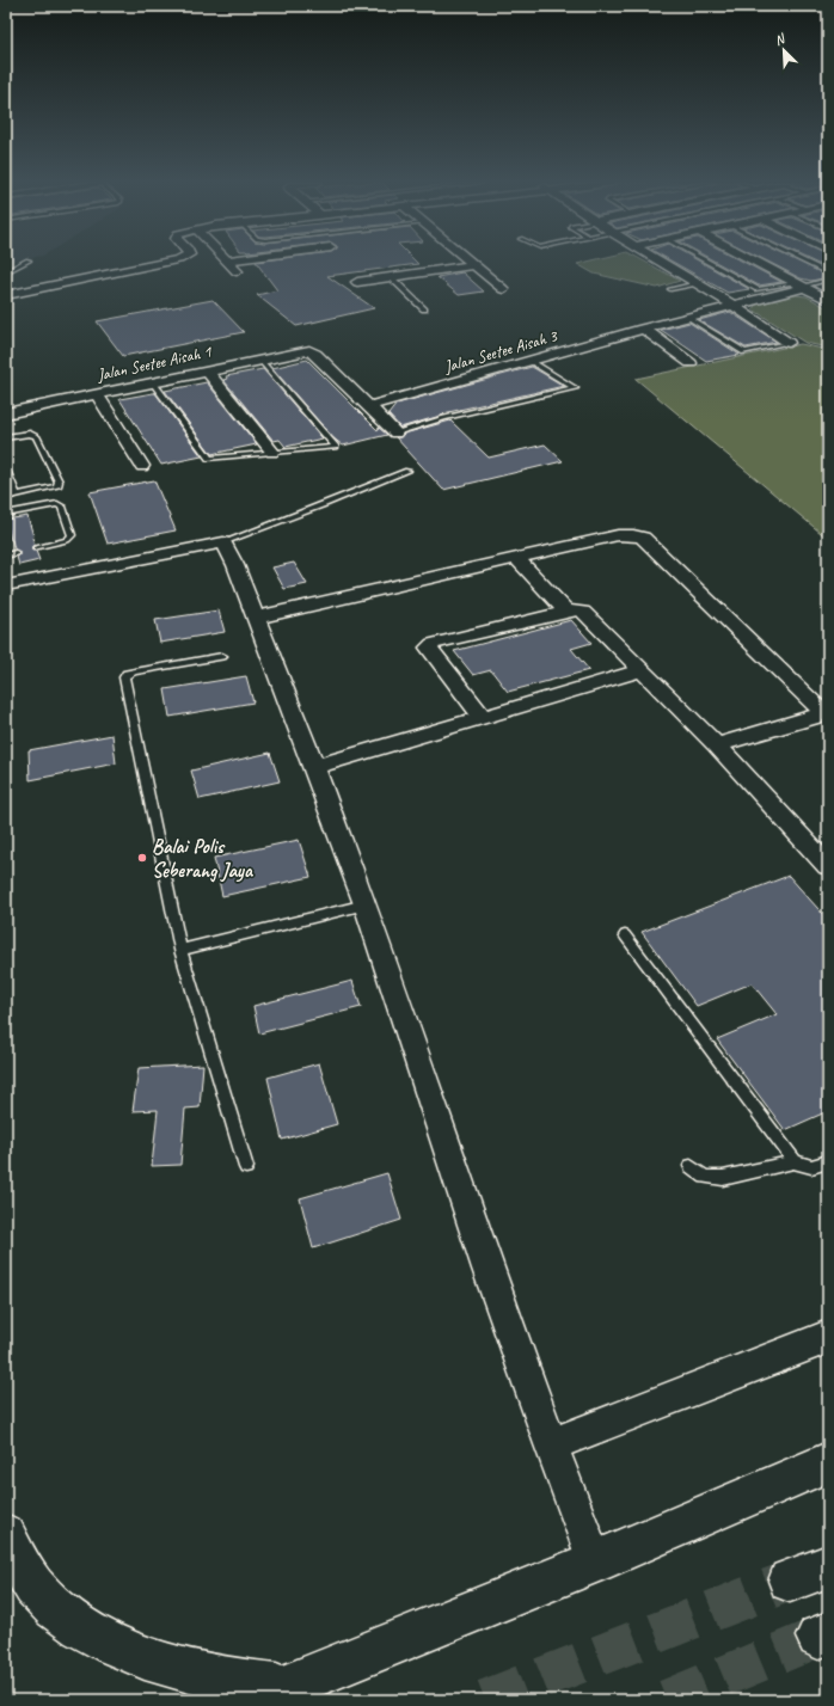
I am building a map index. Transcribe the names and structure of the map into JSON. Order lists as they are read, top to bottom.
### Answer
{
  "streets": {
    "street": ["Jalan Seetee Aisah 3", "Jalan Seetee Aisah 1"]
  },
  "crossings": [
    ["Jalan Seetee Aisah 3", "Jalan Seetee Aisah 1"]
  ],
  "places": ["Balai Polis Seberang Jaya"],
  "north": "top left"
}
